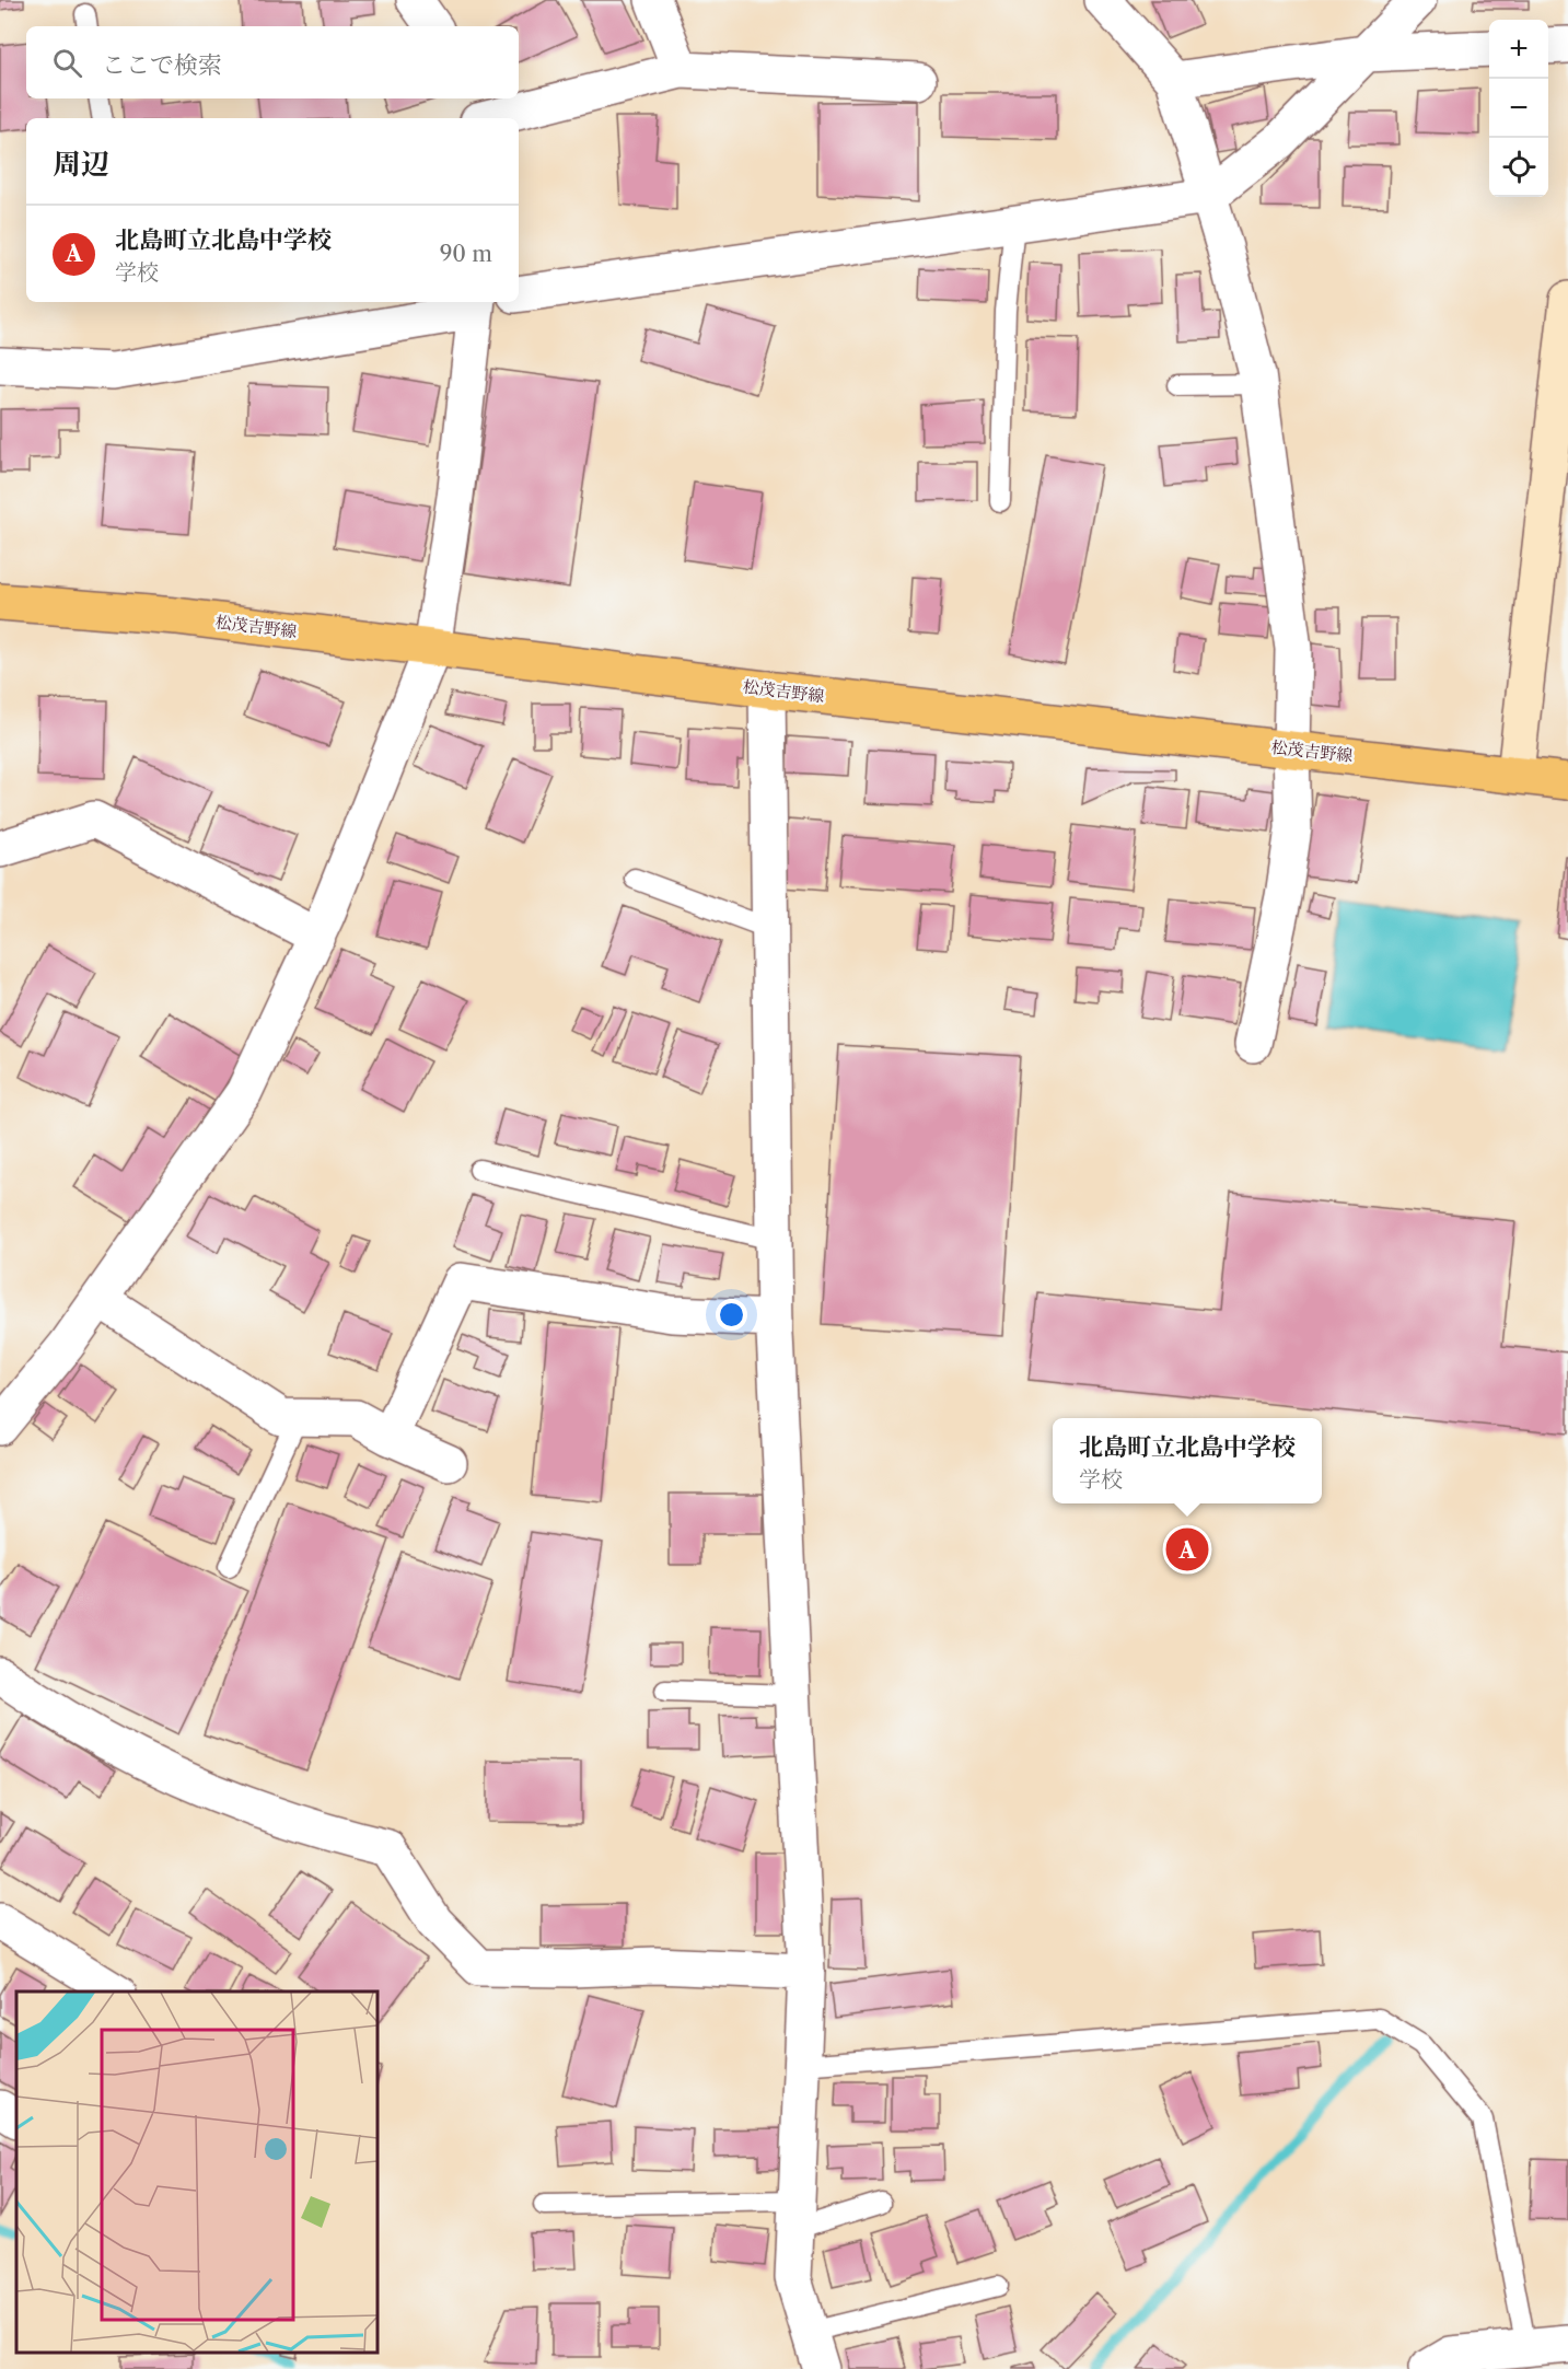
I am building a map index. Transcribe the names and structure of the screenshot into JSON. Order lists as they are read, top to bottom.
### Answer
{
  "streets": {
    "main road": ["松茂吉野線"]
  },
  "page": {
    "map_buttons": ["+", "−"],
    "search": "ここで検索",
    "heading": "周辺",
    "list": [
      {
        "mark": "A",
        "name": "北島町立北島中学校",
        "note": "学校",
        "value": "90 m"
      }
    ],
    "popup": ["北島町立北島中学校", "学校"],
    "pins": "A"
  }
}
